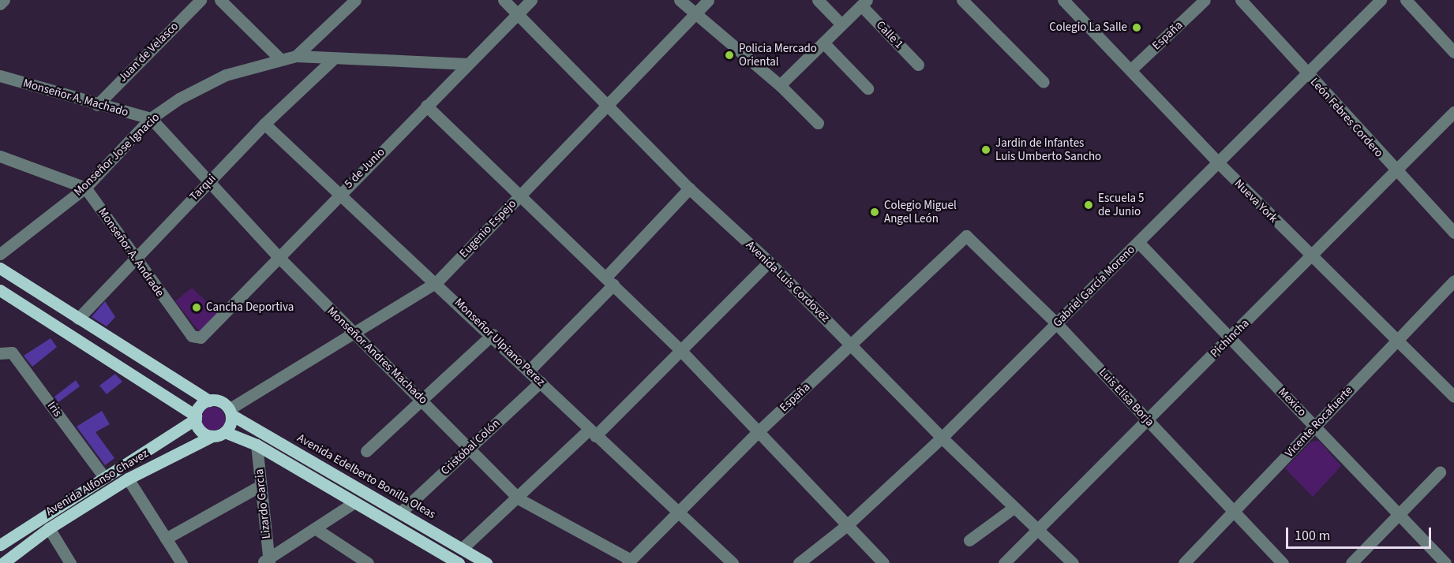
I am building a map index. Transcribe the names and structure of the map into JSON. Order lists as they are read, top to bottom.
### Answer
{
  "streets": {
    "main road": ["Avenida Edelberto Bonilla Oleas", "Avenida Alfonso Chavez"],
    "street": [
      "Calle 1",
      "España",
      "Juan de Velasco",
      "Monseñor A. Machado",
      "León Febres Cordero",
      "Monseñor Jose Ignacio",
      "5 de Junio",
      "Tarqui",
      "Nueva York",
      "Eugenio Espejo",
      "Monseñor A. Andrade",
      "Avenida Luis Cordovez",
      "Gabriel García Moreno",
      "Pichincha",
      "Monseñor Ulpiano Perez",
      "Monseñor Andres Machado",
      "Luis Elisa Borja",
      "Mexico",
      "Iris",
      "Vicente Rocafuerte",
      "Cristóbal Colón",
      "Lizardo Garcia"
    ]
  },
  "crossings": [
    ["España", "Nueva York"],
    ["España", "Avenida Luis Cordovez"],
    ["España", "Monseñor Ulpiano Perez"],
    ["España", "Monseñor Andres Machado"],
    ["España", "Luis Elisa Borja"],
    ["Juan de Velasco", "Monseñor A. Machado"],
    ["Monseñor A. Machado", "Monseñor Jose Ignacio"],
    ["Monseñor A. Machado", "Monseñor Andres Machado"],
    ["León Febres Cordero", "Gabriel García Moreno"],
    ["León Febres Cordero", "Pichincha"],
    ["Monseñor Jose Ignacio", "5 de Junio"],
    ["Monseñor Jose Ignacio", "Tarqui"],
    ["Monseñor Jose Ignacio", "Monseñor A. Andrade"],
    ["Monseñor Jose Ignacio", "Monseñor Andres Machado"],
    ["5 de Junio", "Monseñor A. Andrade"],
    ["5 de Junio", "Avenida Luis Cordovez"],
    ["5 de Junio", "Monseñor Ulpiano Perez"],
    ["5 de Junio", "Monseñor Andres Machado"],
    ["Tarqui", "Monseñor A. Andrade"],
    ["Tarqui", "Monseñor Ulpiano Perez"],
    ["Tarqui", "Monseñor Andres Machado"],
    ["Nueva York", "Gabriel García Moreno"],
    ["Nueva York", "Pichincha"],
    ["Nueva York", "Vicente Rocafuerte"],
    ["Eugenio Espejo", "Avenida Luis Cordovez"],
    ["Eugenio Espejo", "Monseñor Ulpiano Perez"],
    ["Eugenio Espejo", "Monseñor Andres Machado"],
    ["Eugenio Espejo", "Avenida Edelberto Bonilla Oleas"],
    ["Eugenio Espejo", "Avenida Alfonso Chavez"],
    ["Avenida Luis Cordovez", "Gabriel García Moreno"],
    ["Avenida Luis Cordovez", "Pichincha"],
    ["Gabriel García Moreno", "Luis Elisa Borja"],
    ["Gabriel García Moreno", "Mexico"],
    ["Pichincha", "Luis Elisa Borja"],
    ["Pichincha", "Mexico"],
    ["Monseñor Ulpiano Perez", "Cristóbal Colón"],
    ["Monseñor Andres Machado", "Cristóbal Colón"],
    ["Luis Elisa Borja", "Vicente Rocafuerte"],
    ["Mexico", "Vicente Rocafuerte"],
    ["Iris", "Avenida Alfonso Chavez"],
    ["Cristóbal Colón", "Avenida Edelberto Bonilla Oleas"],
    ["Avenida Edelberto Bonilla Oleas", "Avenida Alfonso Chavez"]
  ],
  "places": [
    "Colegio La Salle",
    "Policia Mercado Oriental",
    "Jardin de Infantes Luis Umberto Sancho",
    "Escuela 5 de Junio",
    "Colegio Miguel Angel León",
    "Cancha Deportiva"
  ],
  "scale_bar": "100 m"
}
